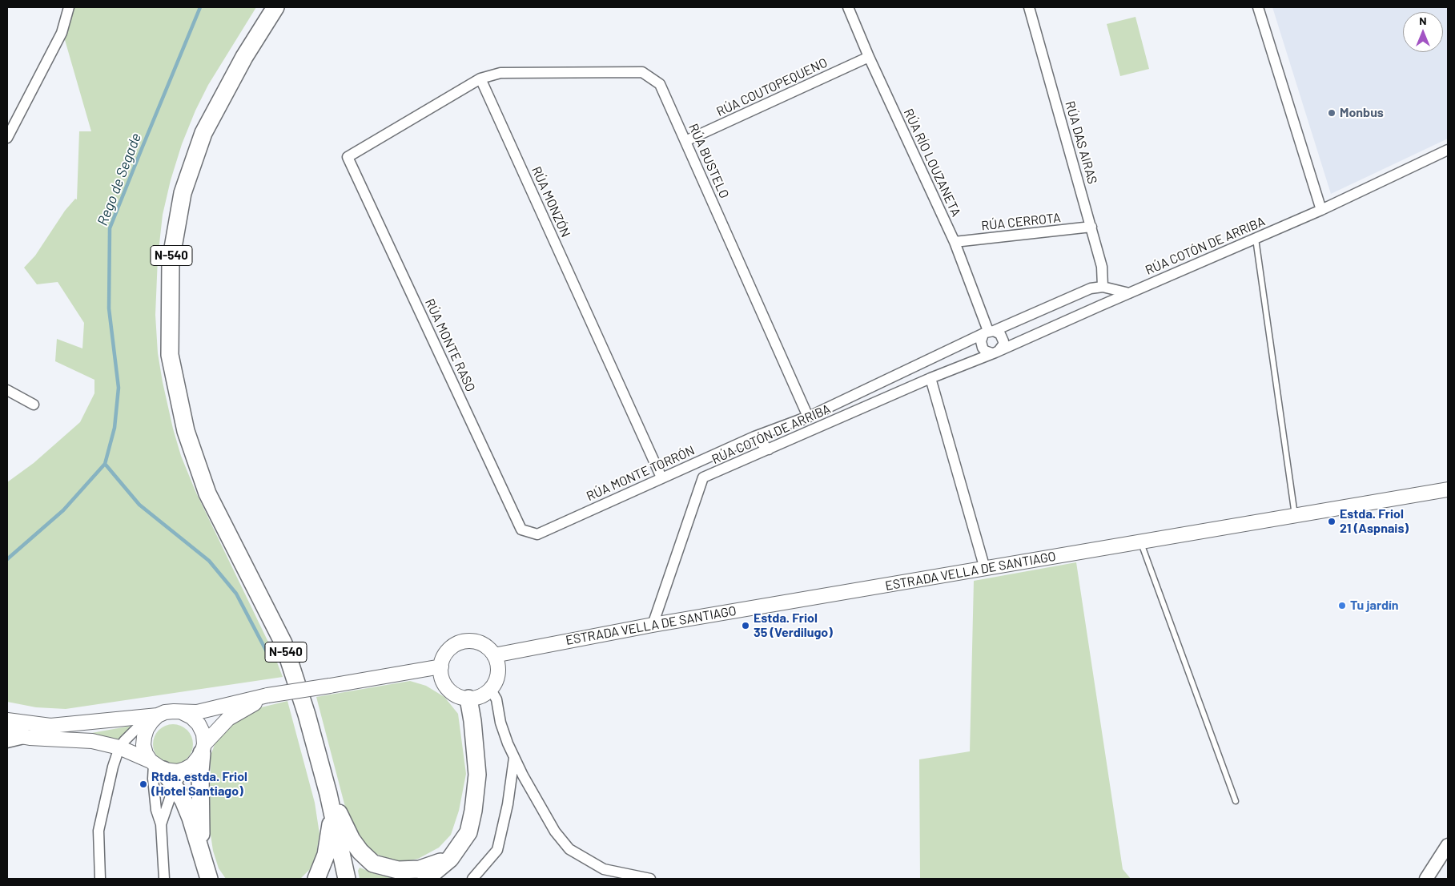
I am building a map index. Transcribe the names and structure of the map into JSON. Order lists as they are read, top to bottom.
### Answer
{
  "streets": {
    "highway": ["N-540"],
    "main road": ["ESTRADA VELLA DE SANTIAGO"],
    "street": [
      "RÚA COUTOPEQUENO",
      "RÚA DAS AIRAS",
      "RÚA BUSTELO",
      "RÚA RÍO LOUZANETA",
      "RÚA MONZÓN",
      "RÚA CERROTA",
      "RÚA COTÓN DE ARRIBA",
      "RÚA MONTE RASO",
      "RÚA MONTE TORRÓN"
    ]
  },
  "crossings": [
    ["RÚA COUTOPEQUENO", "RÚA BUSTELO"],
    ["RÚA COUTOPEQUENO", "RÚA RÍO LOUZANETA"],
    ["RÚA DAS AIRAS", "RÚA CERROTA"],
    ["RÚA DAS AIRAS", "RÚA MONTE TORRÓN"],
    ["RÚA BUSTELO", "RÚA MONZÓN"],
    ["RÚA BUSTELO", "RÚA MONTE RASO"],
    ["RÚA BUSTELO", "RÚA MONTE TORRÓN"],
    ["RÚA RÍO LOUZANETA", "RÚA CERROTA"],
    ["RÚA RÍO LOUZANETA", "RÚA COTÓN DE ARRIBA"],
    ["RÚA RÍO LOUZANETA", "RÚA MONTE TORRÓN"],
    ["RÚA MONZÓN", "RÚA MONTE RASO"],
    ["RÚA MONZÓN", "RÚA MONTE TORRÓN"],
    ["RÚA COTÓN DE ARRIBA", "RÚA MONTE TORRÓN"],
    ["RÚA COTÓN DE ARRIBA", "ESTRADA VELLA DE SANTIAGO"],
    ["RÚA MONTE RASO", "RÚA MONTE TORRÓN"]
  ],
  "water": ["Rego de Segade"],
  "places": [
    "Monbus",
    "Estda. Friol 21 (Aspnais)",
    "Tu jardín",
    "Estda. Friol 35 (Verdilugo)",
    "Rtda. estda. Friol (Hotel Santiago)"
  ],
  "north": "top"
}
